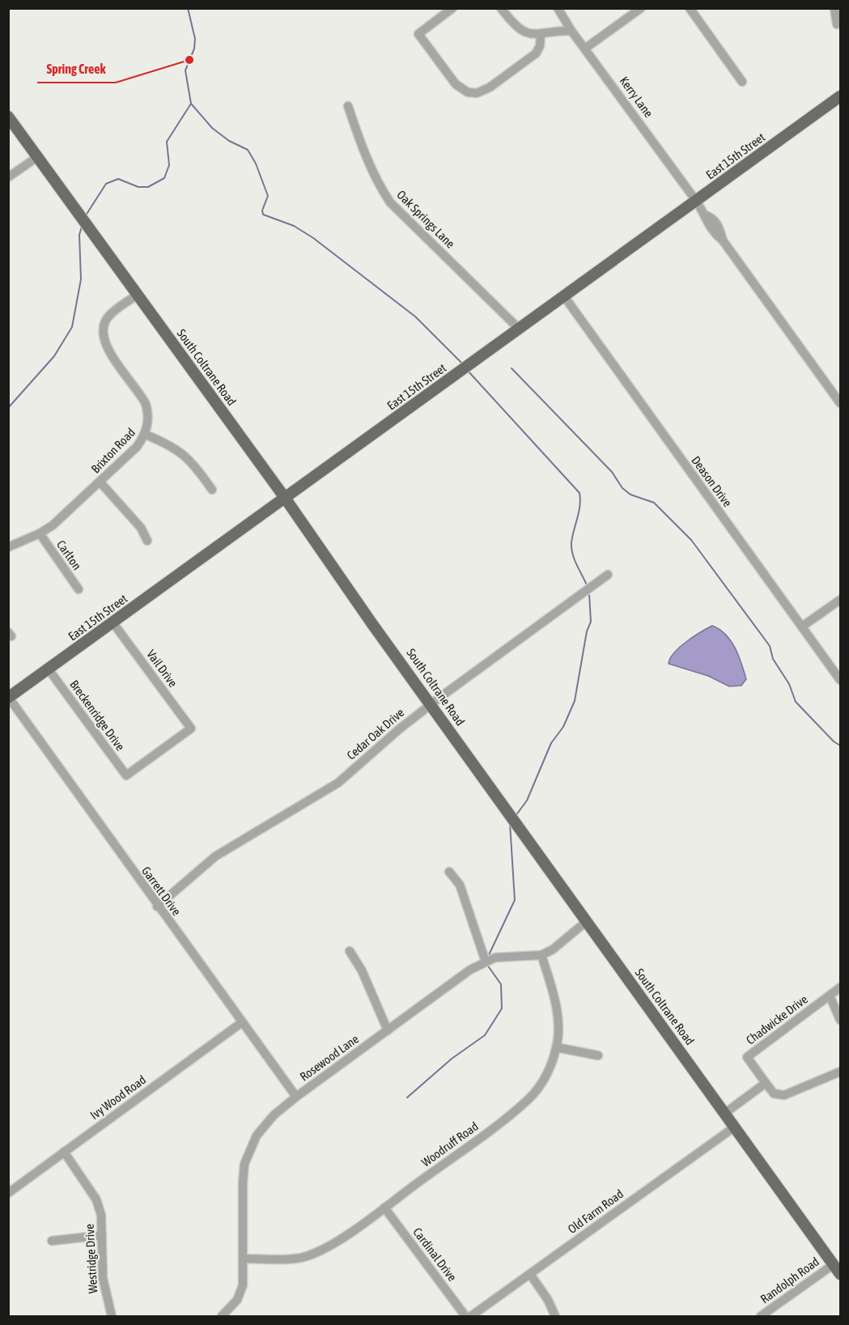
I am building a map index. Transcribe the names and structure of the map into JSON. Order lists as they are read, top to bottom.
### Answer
{
  "streets": {
    "main road": ["East 15th Street", "South Coltrane Road"],
    "street": [
      "Kerry Lane",
      "Oak Springs Lane",
      "Brixton Road",
      "Deason Drive",
      "Carlton",
      "Vail Drive",
      "Breckenridge Drive",
      "Cedar Oak Drive",
      "Garrett Drive",
      "Chadwicke Drive",
      "Rosewood Lane",
      "Ivy Wood Road",
      "Woodruff Road",
      "Old Farm Road",
      "Cardinal Drive",
      "Westridge Drive",
      "Randolph Road"
    ]
  },
  "crossings": [
    ["Kerry Lane", "East 15th Street"],
    ["East 15th Street", "Oak Springs Lane"],
    ["East 15th Street", "South Coltrane Road"],
    ["East 15th Street", "Deason Drive"],
    ["East 15th Street", "Vail Drive"],
    ["East 15th Street", "Breckenridge Drive"],
    ["East 15th Street", "Garrett Drive"],
    ["South Coltrane Road", "Brixton Road"],
    ["South Coltrane Road", "Cedar Oak Drive"],
    ["South Coltrane Road", "Old Farm Road"],
    ["South Coltrane Road", "Randolph Road"],
    ["Brixton Road", "Carlton"],
    ["Vail Drive", "Breckenridge Drive"],
    ["Cedar Oak Drive", "Garrett Drive"],
    ["Garrett Drive", "Rosewood Lane"],
    ["Garrett Drive", "Ivy Wood Road"],
    ["Rosewood Lane", "Woodruff Road"],
    ["Ivy Wood Road", "Westridge Drive"],
    ["Woodruff Road", "Cardinal Drive"]
  ],
  "places": ["Spring Creek"]
}
